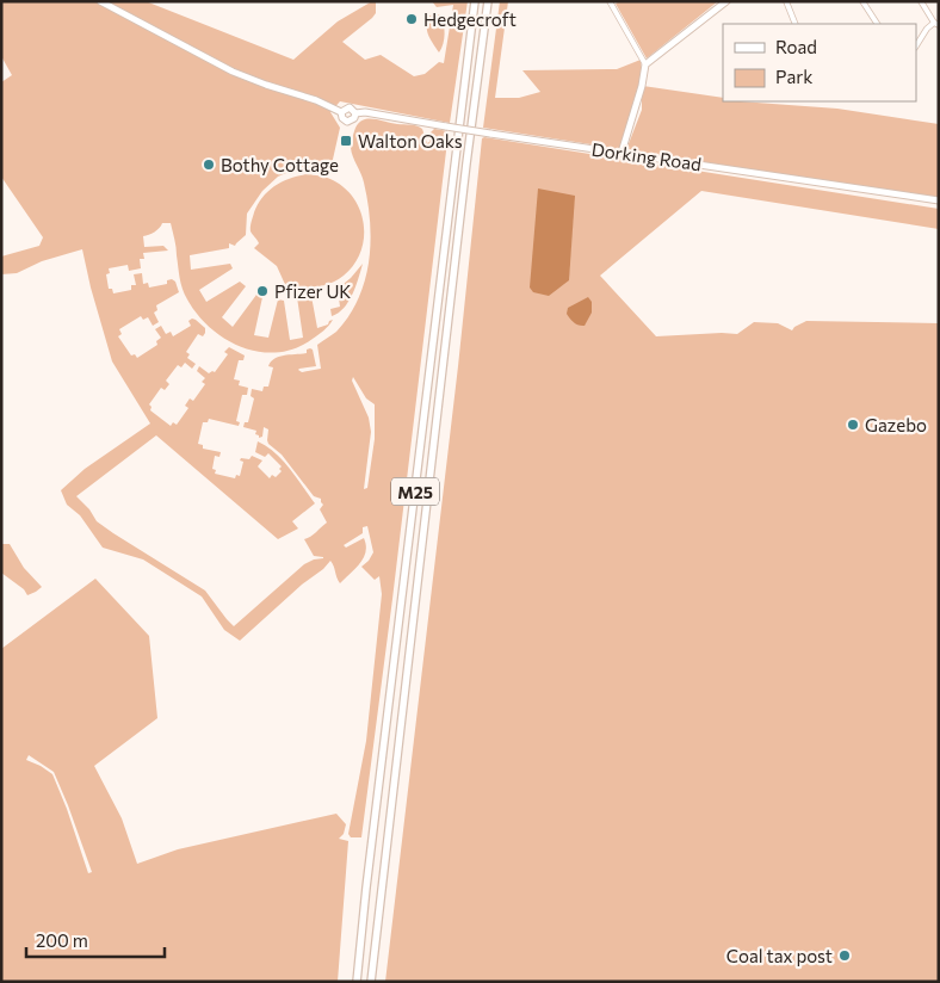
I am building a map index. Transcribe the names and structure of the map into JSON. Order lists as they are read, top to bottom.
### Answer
{
  "streets": {
    "highway": ["M25"],
    "main road": ["Dorking Road"]
  },
  "places": {
    "other": [
      "Hedgecroft",
      "Bothy Cottage",
      "Pfizer UK",
      "Gazebo",
      "Coal tax post"
    ],
    "transit": ["Walton Oaks"]
  },
  "legend": ["Road", "Park"],
  "scale_bar": "200 m"
}
